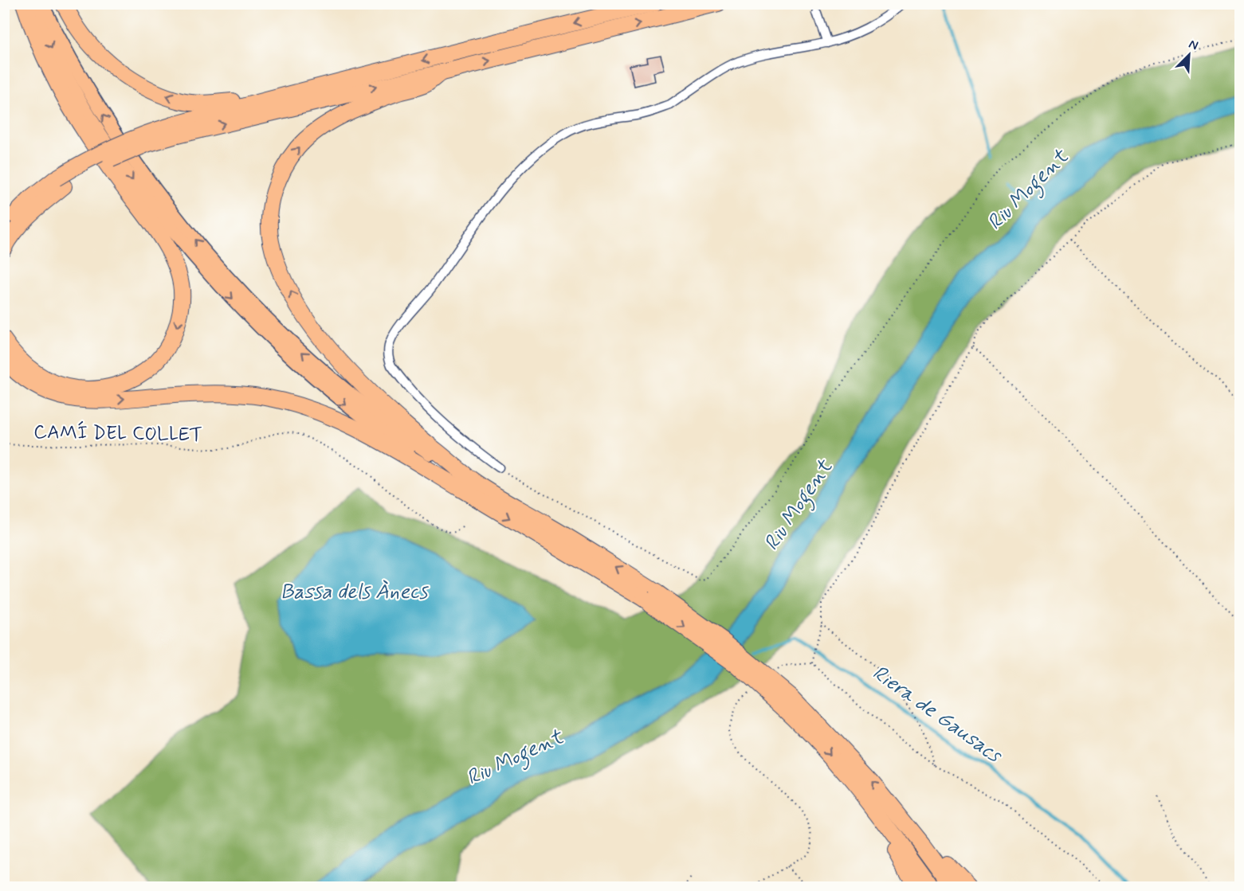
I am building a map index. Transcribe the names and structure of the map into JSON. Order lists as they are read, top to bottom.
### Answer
{
  "streets": {
    "path": ["CAMÍ DEL COLLET"]
  },
  "water": ["Riu Mogent", "Bassa dels Ànecs", "Riera de Gausacs"],
  "north": "top right"
}
